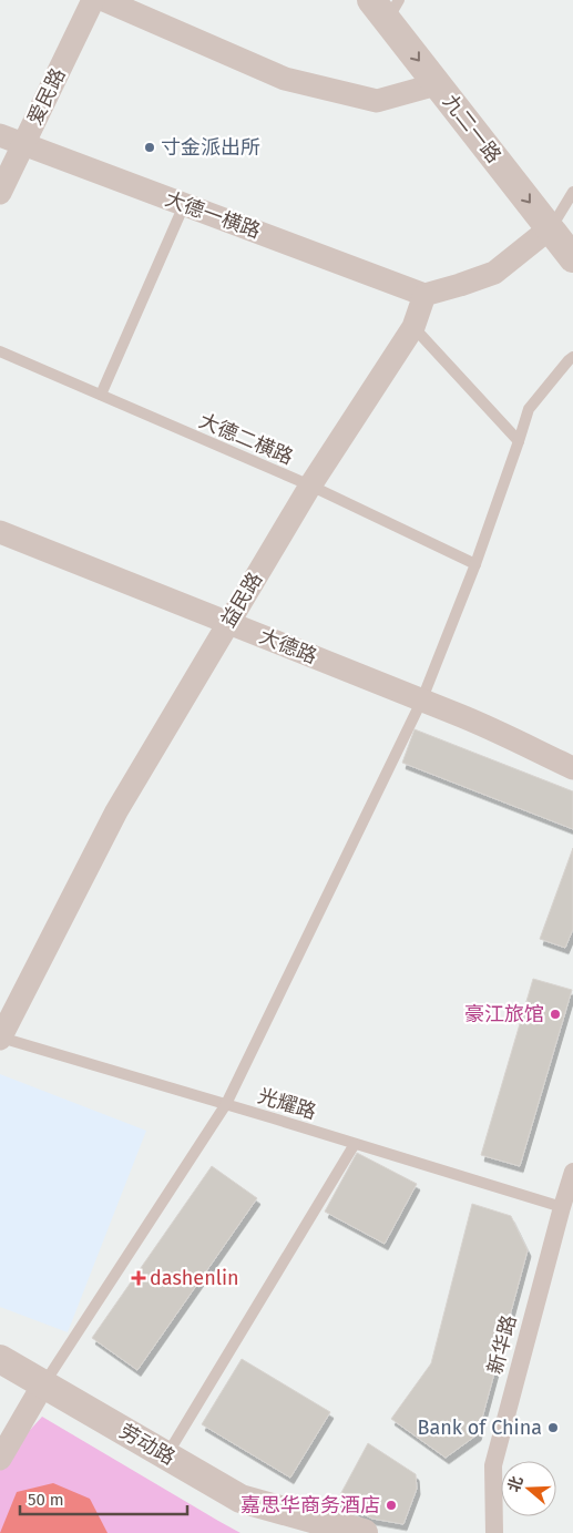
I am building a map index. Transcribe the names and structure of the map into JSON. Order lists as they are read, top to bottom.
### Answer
{
  "streets": {
    "street": [
      "爱民路",
      "九二一路",
      "大德一横路",
      "益民路",
      "大德路",
      "新华路",
      "劳动路"
    ],
    "lane": ["大德二横路", "光耀路"]
  },
  "crossings": [
    ["爱民路", "大德一横路"],
    ["大德一横路", "益民路"],
    ["大德二横路", "益民路"],
    ["益民路", "大德路"],
    ["益民路", "光耀路"],
    ["光耀路", "新华路"]
  ],
  "one_way": ["九二一路"],
  "places": {
    "other": [
      "寸金派出所",
      "豪江旅馆",
      "Bank of China",
      "嘉思华商务酒店"
    ],
    "health": ["dashenlin"]
  },
  "scale_bar": "50 m",
  "north": "left"
}
